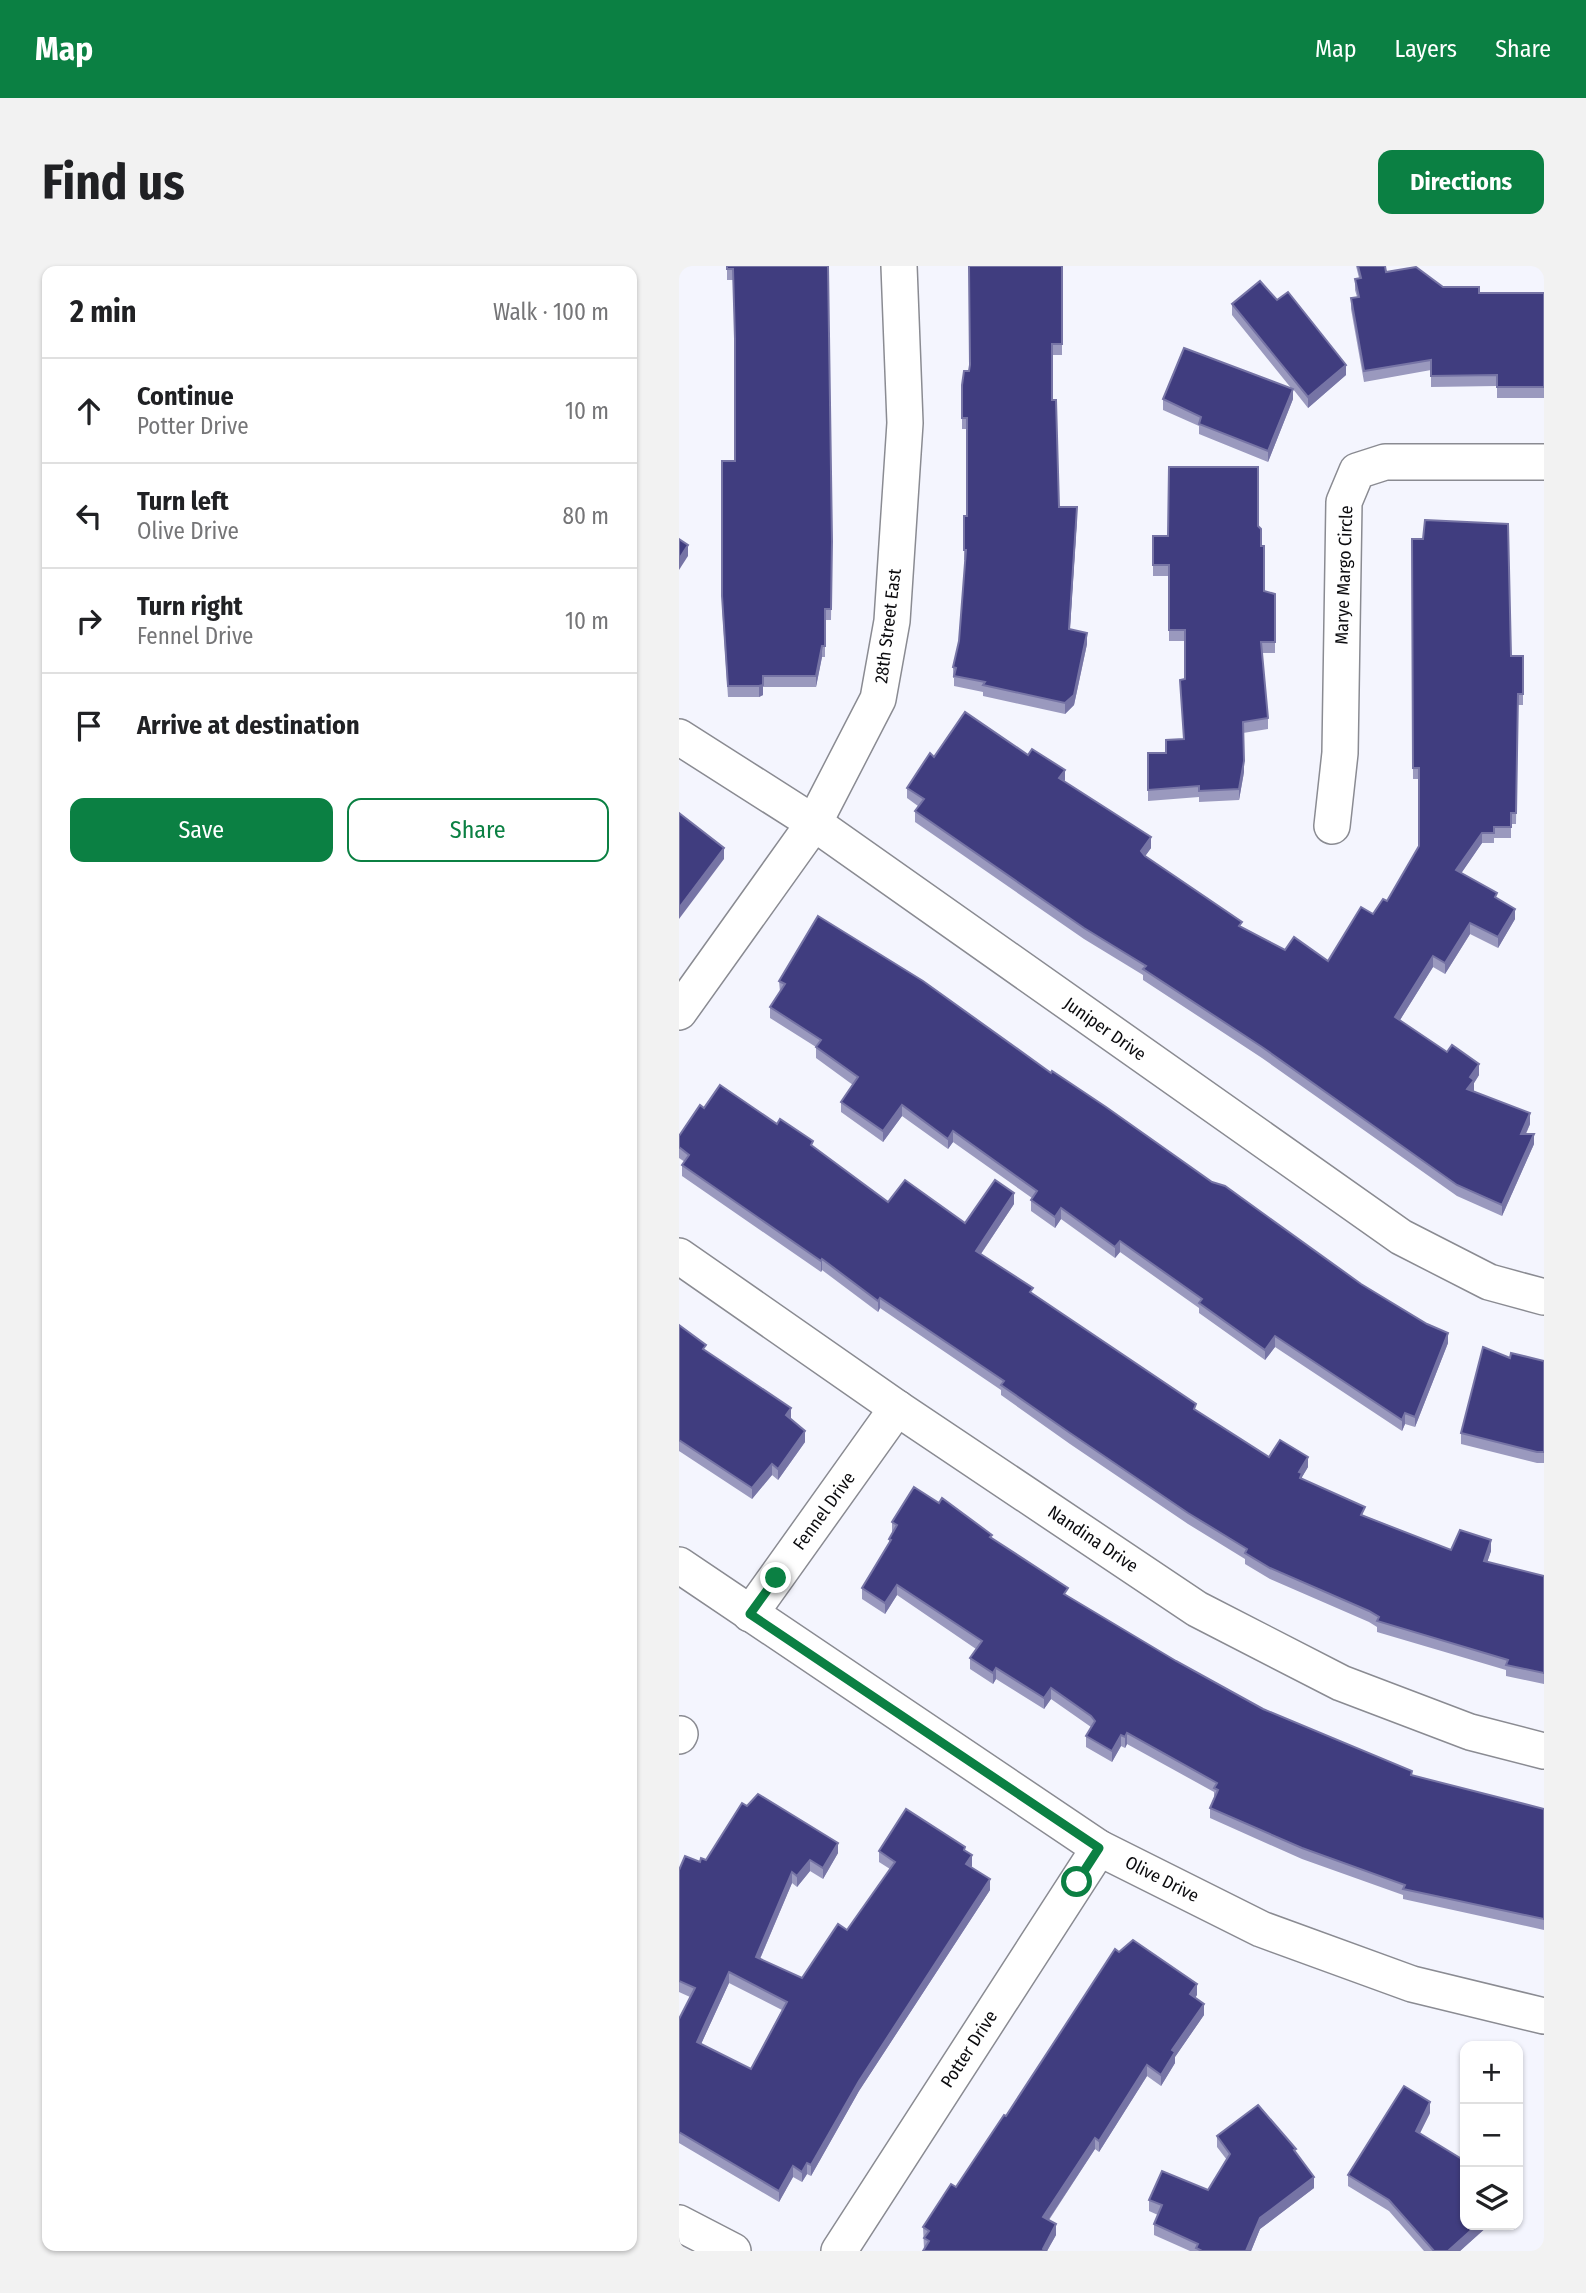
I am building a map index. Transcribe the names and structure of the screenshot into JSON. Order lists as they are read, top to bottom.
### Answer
{
  "streets": {
    "street": [
      "Marye Margo Circle",
      "28th Street East",
      "Juniper Drive",
      "Fennel Drive",
      "Nandina Drive",
      "Olive Drive",
      "Potter Drive"
    ]
  },
  "crossings": [
    ["28th Street East", "Juniper Drive"],
    ["Fennel Drive", "Nandina Drive"],
    ["Fennel Drive", "Olive Drive"],
    ["Olive Drive", "Potter Drive"]
  ],
  "page": {
    "header": "Map",
    "nav": ["Map", "Layers", "Share"],
    "buttons": [
      "Directions",
      ["Save", "Share"]
    ],
    "title": "Find us",
    "heading": ["2 min", "Walk · 100 m"],
    "list": [
      ["Continue", "Potter Drive", "10 m"],
      ["Turn left", "Olive Drive", "80 m"],
      ["Turn right", "Fennel Drive", "10 m"],
      "Arrive at destination"
    ],
    "map_buttons": ["+", "−"]
  }
}
